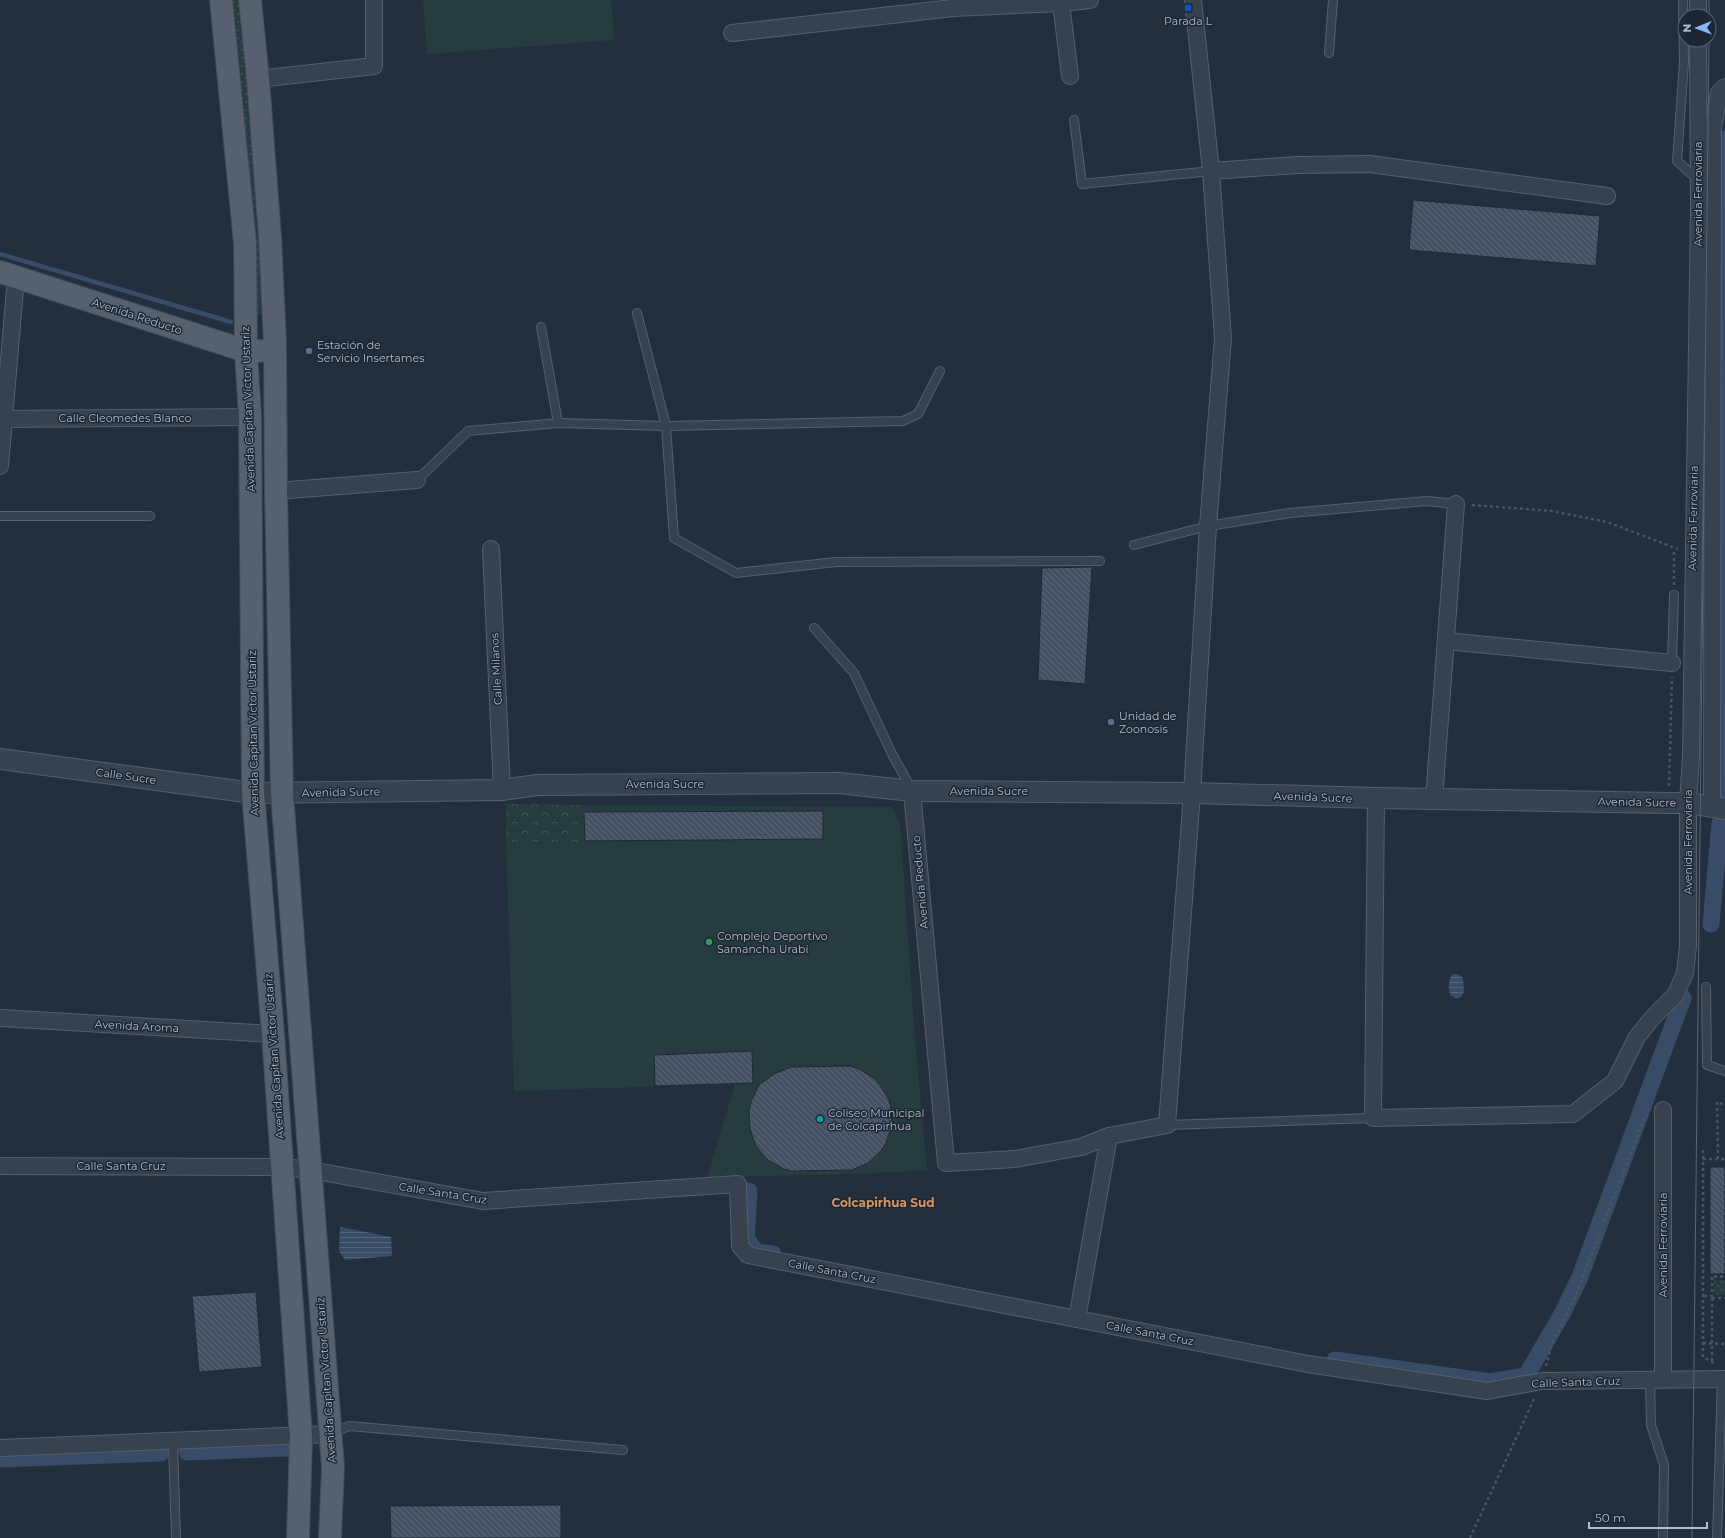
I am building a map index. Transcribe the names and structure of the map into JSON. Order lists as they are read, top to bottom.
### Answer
{
  "streets": {
    "main road": ["Avenida Reducto", "Avenida Capitan Víctor Ustariz"],
    "street": [
      "Avenida Ferroviaria",
      "Calle Cleomedes Blanco",
      "Calle Milanos",
      "Calle Sucre",
      "Avenida Sucre",
      "Avenida Aroma",
      "Calle Santa Cruz"
    ]
  },
  "crossings": [
    ["Avenida Ferroviaria", "Avenida Sucre"],
    ["Avenida Ferroviaria", "Calle Santa Cruz"],
    ["Avenida Reducto", "Avenida Capitan Víctor Ustariz"],
    ["Avenida Reducto", "Avenida Sucre"],
    ["Avenida Capitan Víctor Ustariz", "Calle Cleomedes Blanco"],
    ["Avenida Capitan Víctor Ustariz", "Calle Sucre"],
    ["Avenida Capitan Víctor Ustariz", "Avenida Sucre"],
    ["Avenida Capitan Víctor Ustariz", "Avenida Aroma"],
    ["Avenida Capitan Víctor Ustariz", "Calle Santa Cruz"],
    ["Calle Milanos", "Avenida Sucre"],
    ["Calle Sucre", "Avenida Sucre"]
  ],
  "districts": ["Colcapirhua Sud"],
  "places": {
    "transit": ["Parada L"],
    "other": [
      "Estación de Servicio Insertames",
      "Unidad de Zoonosis",
      "Complejo Deportivo Samancha Urabi",
      "Coliseo Municipal de Colcapirhua"
    ]
  },
  "scale_bar": "50 m",
  "north": "left"
}
